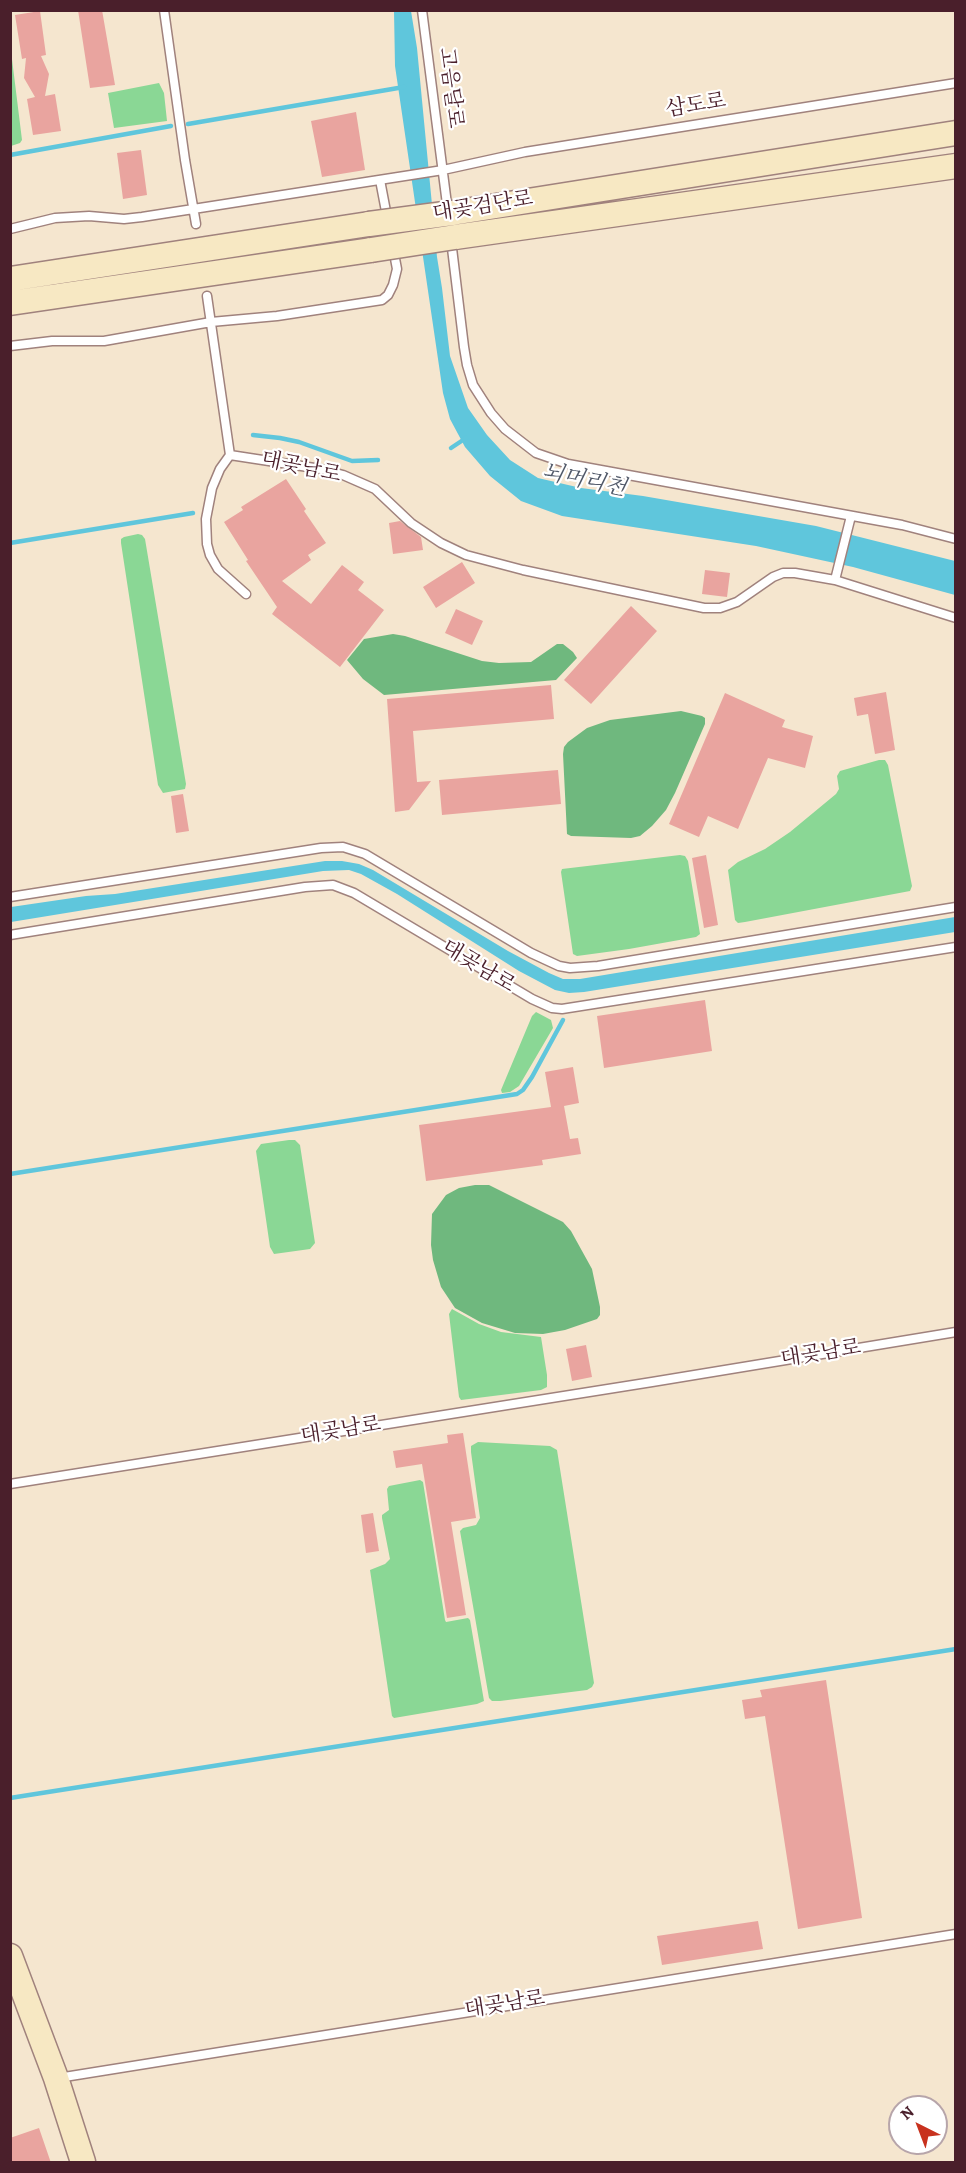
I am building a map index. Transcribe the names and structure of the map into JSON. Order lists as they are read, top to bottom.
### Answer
{
  "streets": {
    "main road": ["대곶검단로"],
    "lane": ["고음달로", "삼도로", "대곶남로"]
  },
  "crossings": [
    ["고음달로", "삼도로"]
  ],
  "water": ["뇌머리천"],
  "north": "top left"
}
